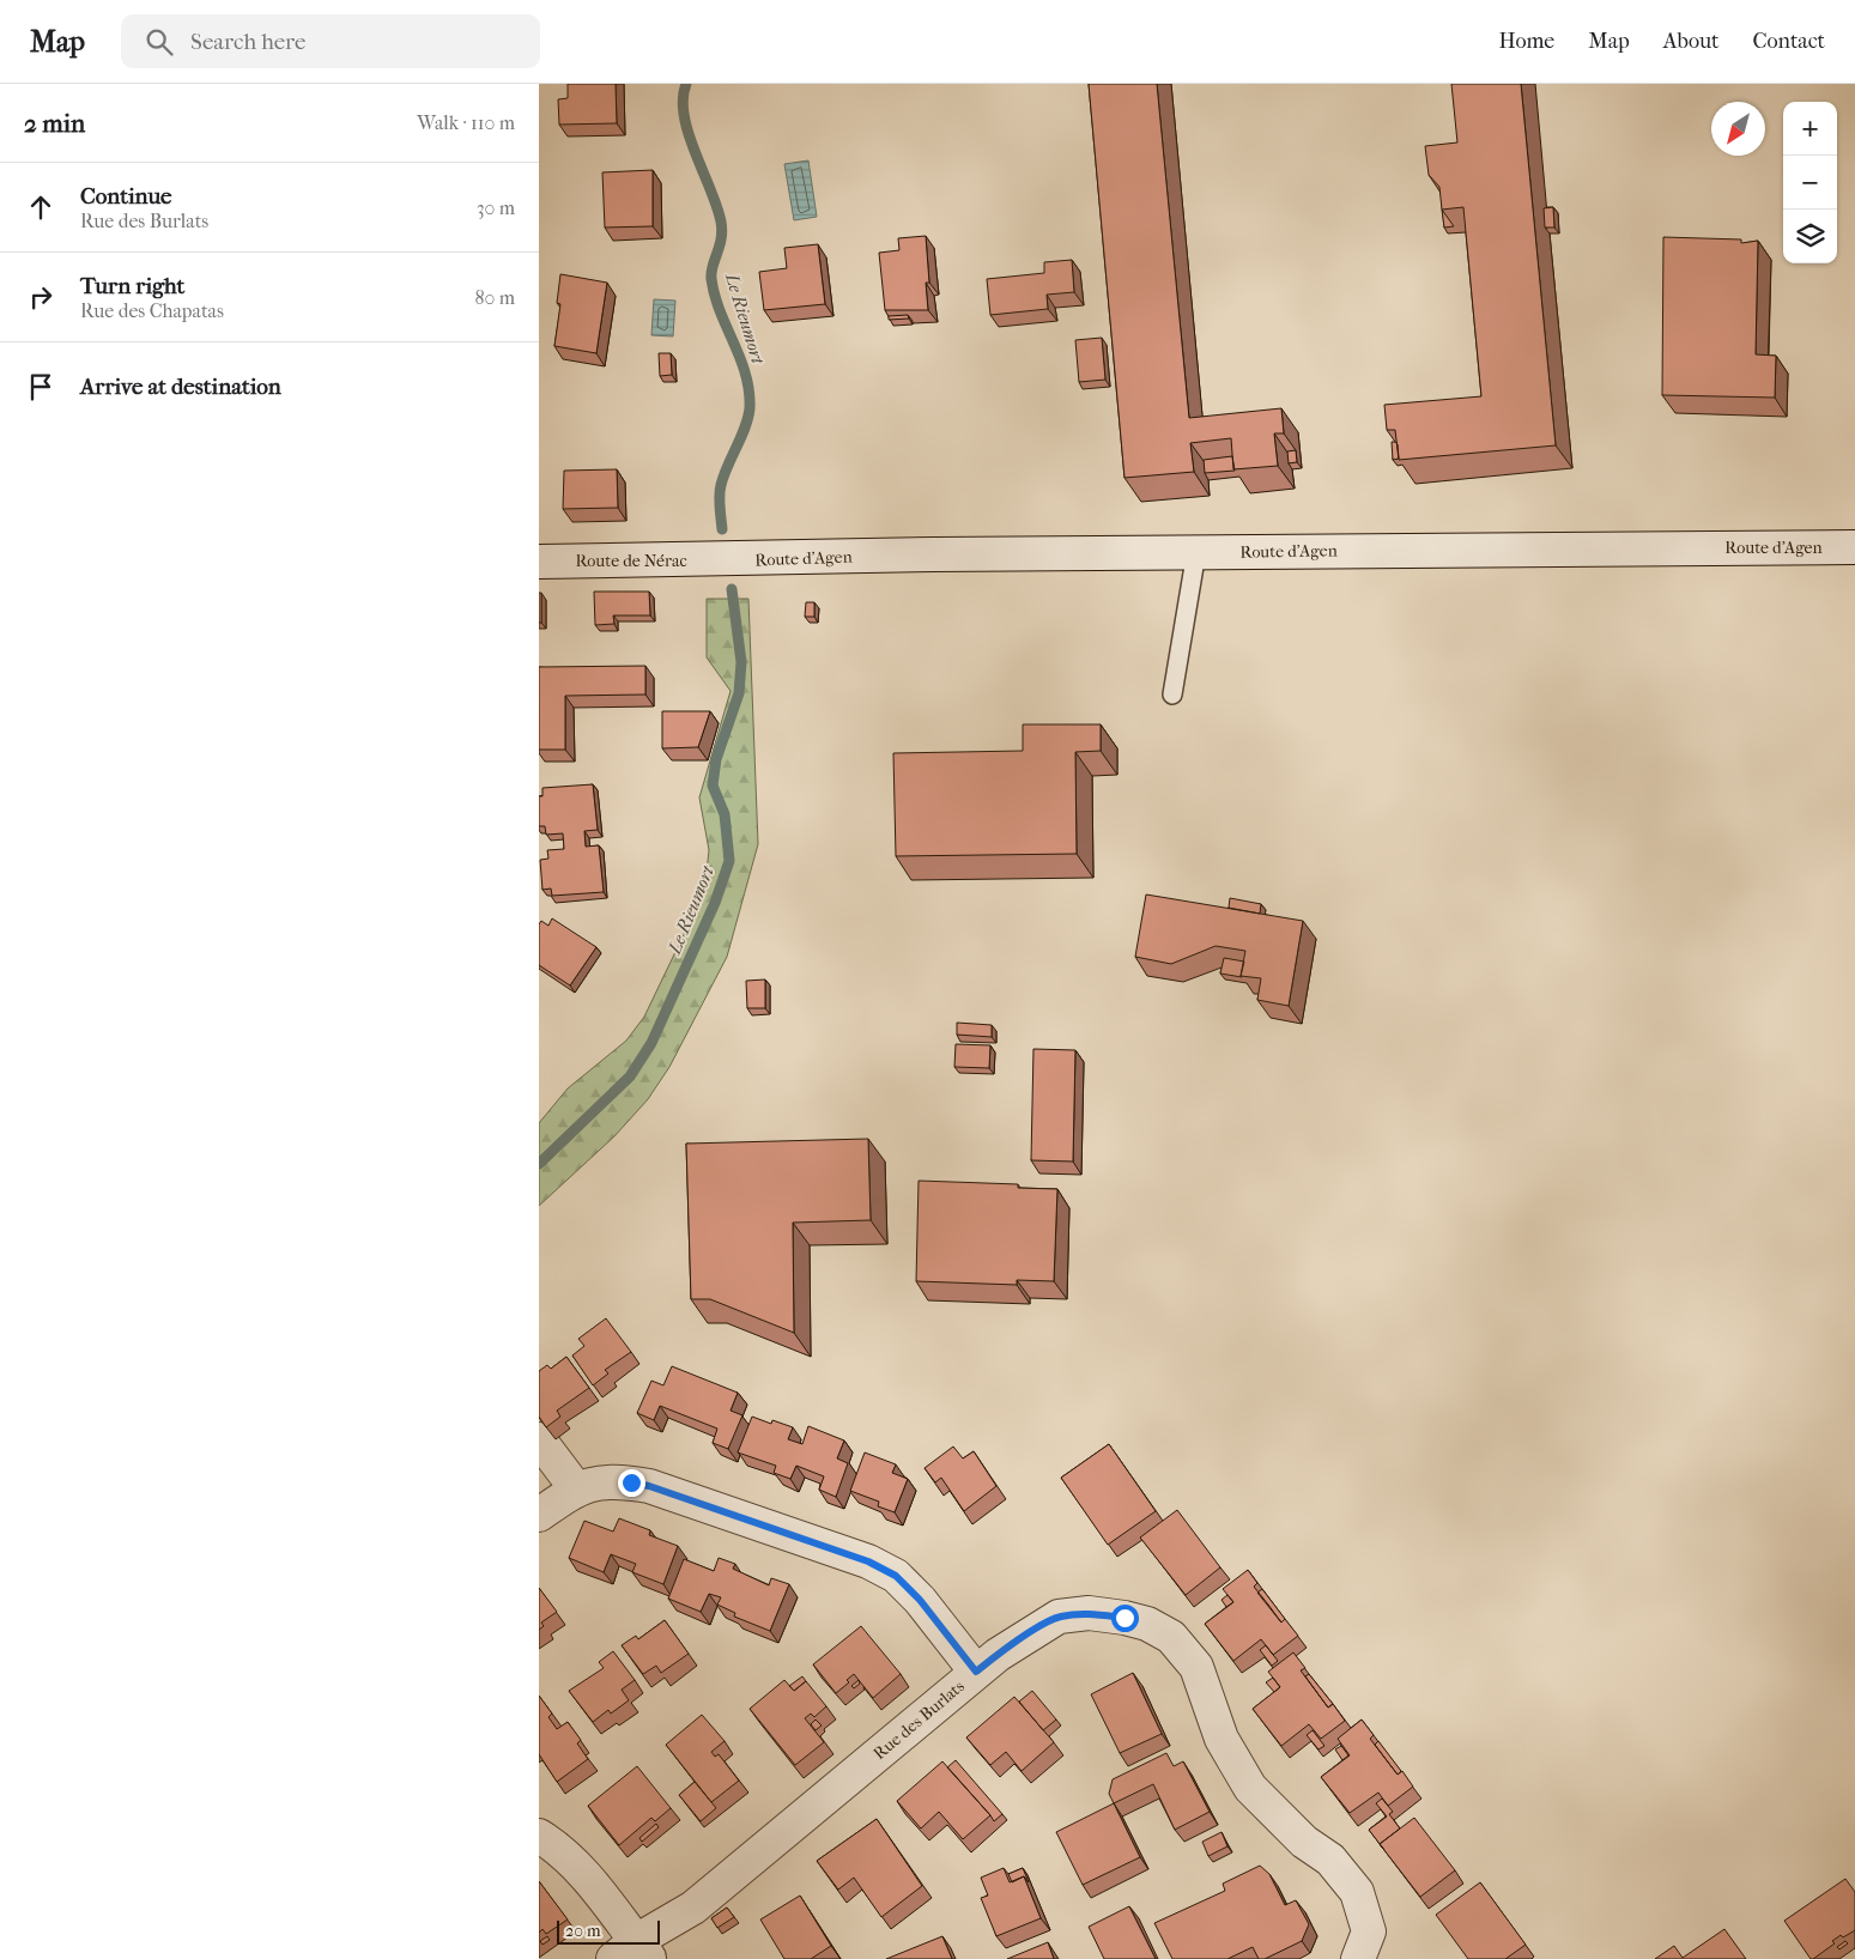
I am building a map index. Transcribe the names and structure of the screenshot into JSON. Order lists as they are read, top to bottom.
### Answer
{
  "streets": {
    "street": ["Route d'Agen", "Route de Nérac", "Rue des Burlats"]
  },
  "crossings": [
    ["Route d'Agen", "Route de Nérac"]
  ],
  "water": ["Le Rieumort"],
  "scale_bar": "20 m",
  "north": "bottom left",
  "page": {
    "header": "Map",
    "search": "Search here",
    "nav": [
      "Home",
      "Map",
      "About",
      "Contact"
    ],
    "heading": ["2 min", "Walk · 110 m"],
    "map_buttons": ["+", "−"],
    "list": [
      ["Continue", "Rue des Burlats", "30 m"],
      ["Turn right", "Rue des Chapatas", "80 m"],
      "Arrive at destination"
    ],
    "scale": "20 m"
  }
}
